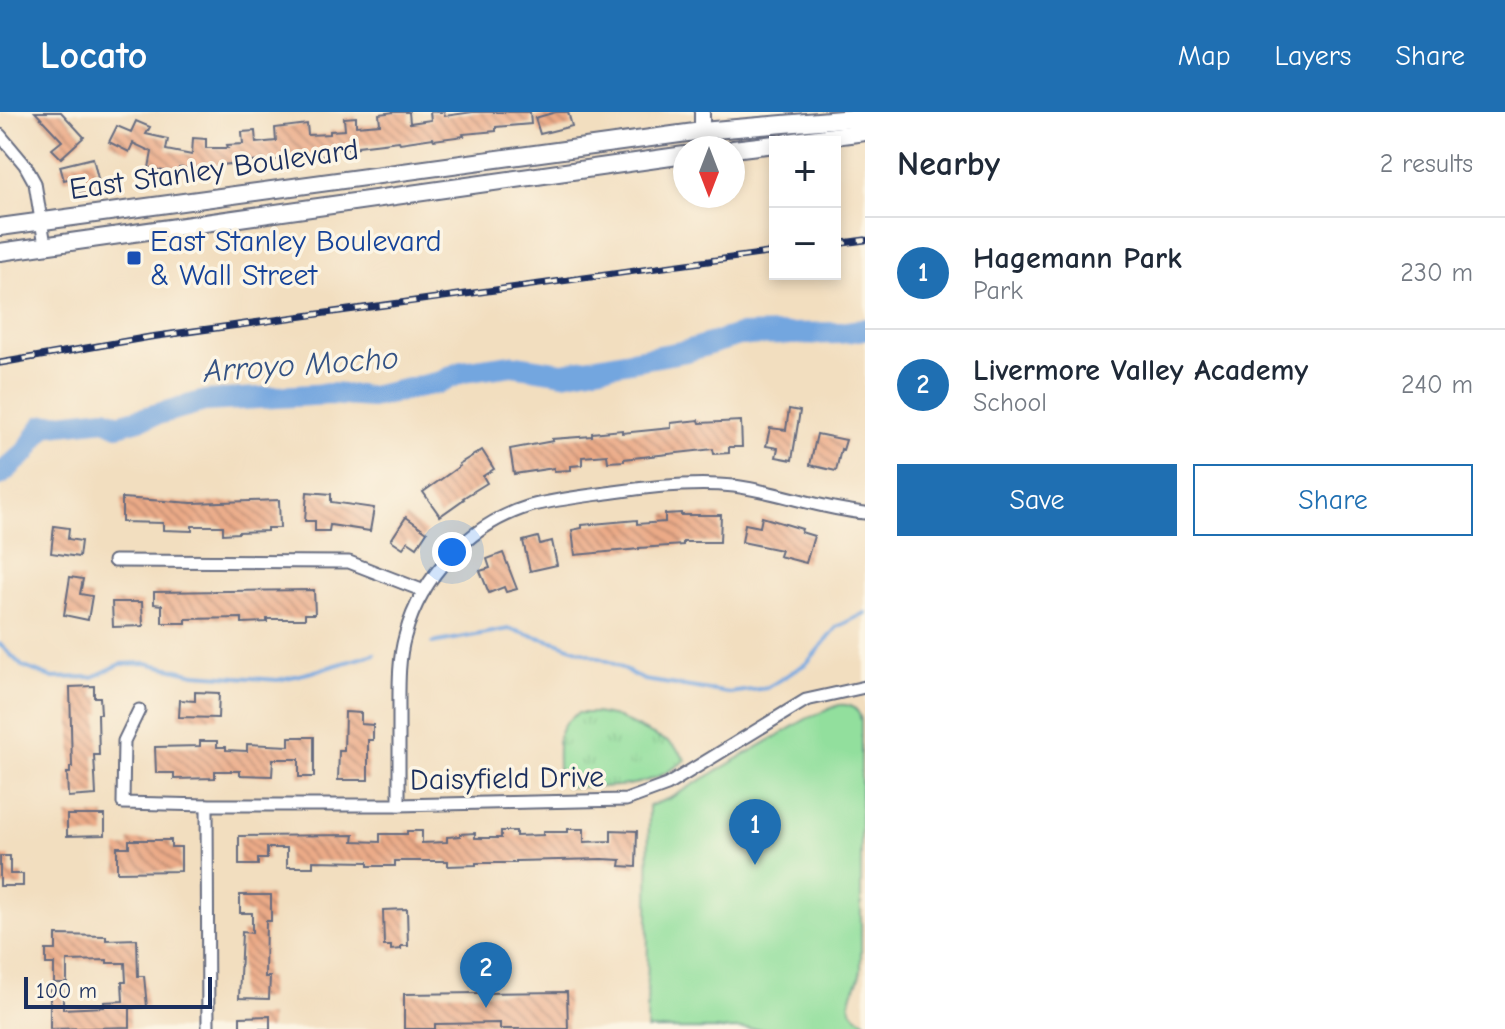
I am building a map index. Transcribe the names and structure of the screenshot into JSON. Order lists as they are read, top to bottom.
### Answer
{
  "streets": {
    "main road": ["East Stanley Boulevard"],
    "street": ["Daisyfield Drive"]
  },
  "water": ["Arroyo Mocho"],
  "places": {
    "transit": ["East Stanley Boulevard & Wall Street"]
  },
  "scale_bar": "100 m",
  "north": "bottom",
  "page": {
    "header": "Locato",
    "nav": ["Map", "Layers", "Share"],
    "heading": ["Nearby", "2 results"],
    "map_buttons": ["+", "−"],
    "list": [
      {
        "mark": "1",
        "name": "Hagemann Park",
        "note": "Park",
        "value": "230 m"
      },
      {
        "mark": "2",
        "name": "Livermore Valley Academy",
        "note": "School",
        "value": "240 m"
      }
    ],
    "buttons": ["Save", "Share"],
    "pins": ["1", "2"],
    "scale": "100 m"
  }
}
